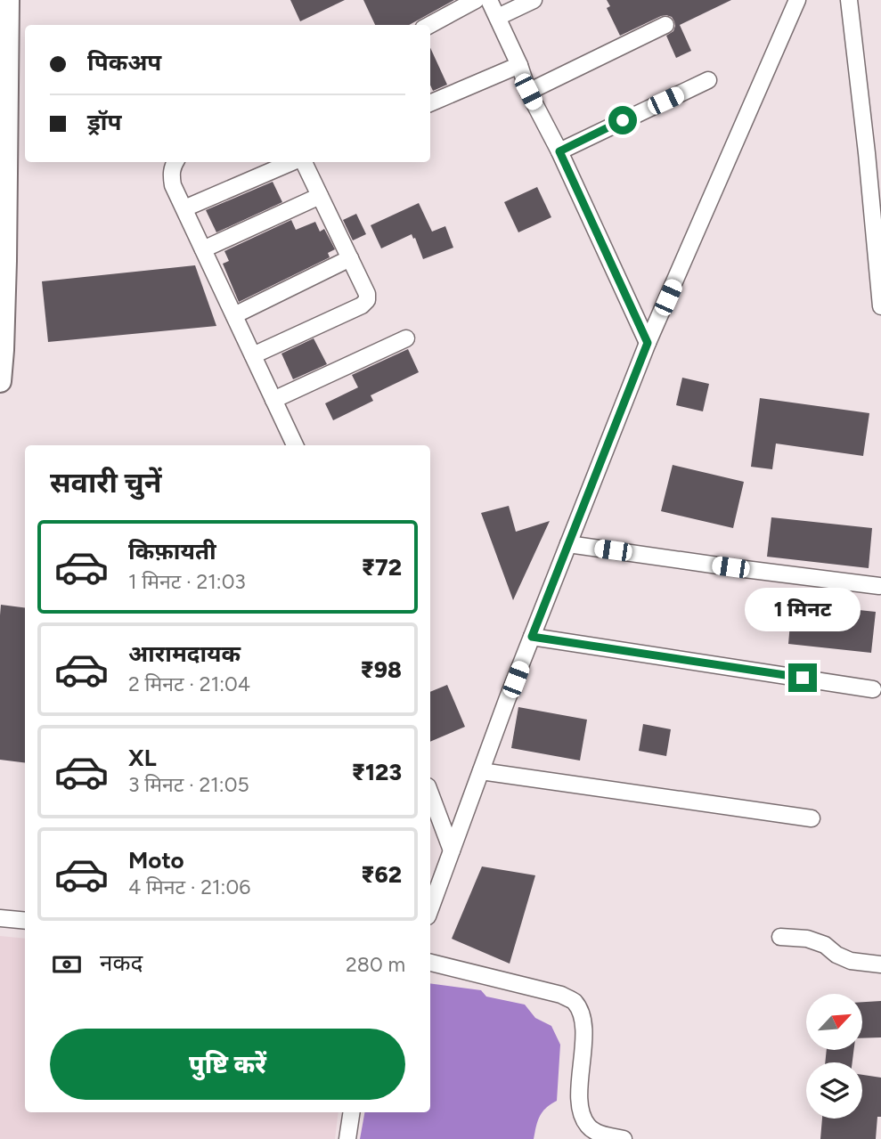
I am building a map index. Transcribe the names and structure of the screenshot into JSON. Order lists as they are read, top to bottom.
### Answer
{
  "north": "top right",
  "page": {
    "banner": ["पिकअप", "ड्रॉप"],
    "heading": "सवारी चुनें",
    "list": [
      {
        "name": "किफ़ायती",
        "note": "1 मिनट · 21:03",
        "value": "₹72"
      },
      {
        "name": "आरामदायक",
        "note": "2 मिनट · 21:04",
        "value": "₹98"
      },
      {
        "name": "XL",
        "note": "3 मिनट · 21:05",
        "value": "₹123"
      },
      {
        "name": "Moto",
        "note": "4 मिनट · 21:06",
        "value": "₹62"
      }
    ],
    "bubble": "1 मिनट",
    "pay": ["नकद", "280 m"],
    "buttons": "पुष्टि करें"
  }
}
